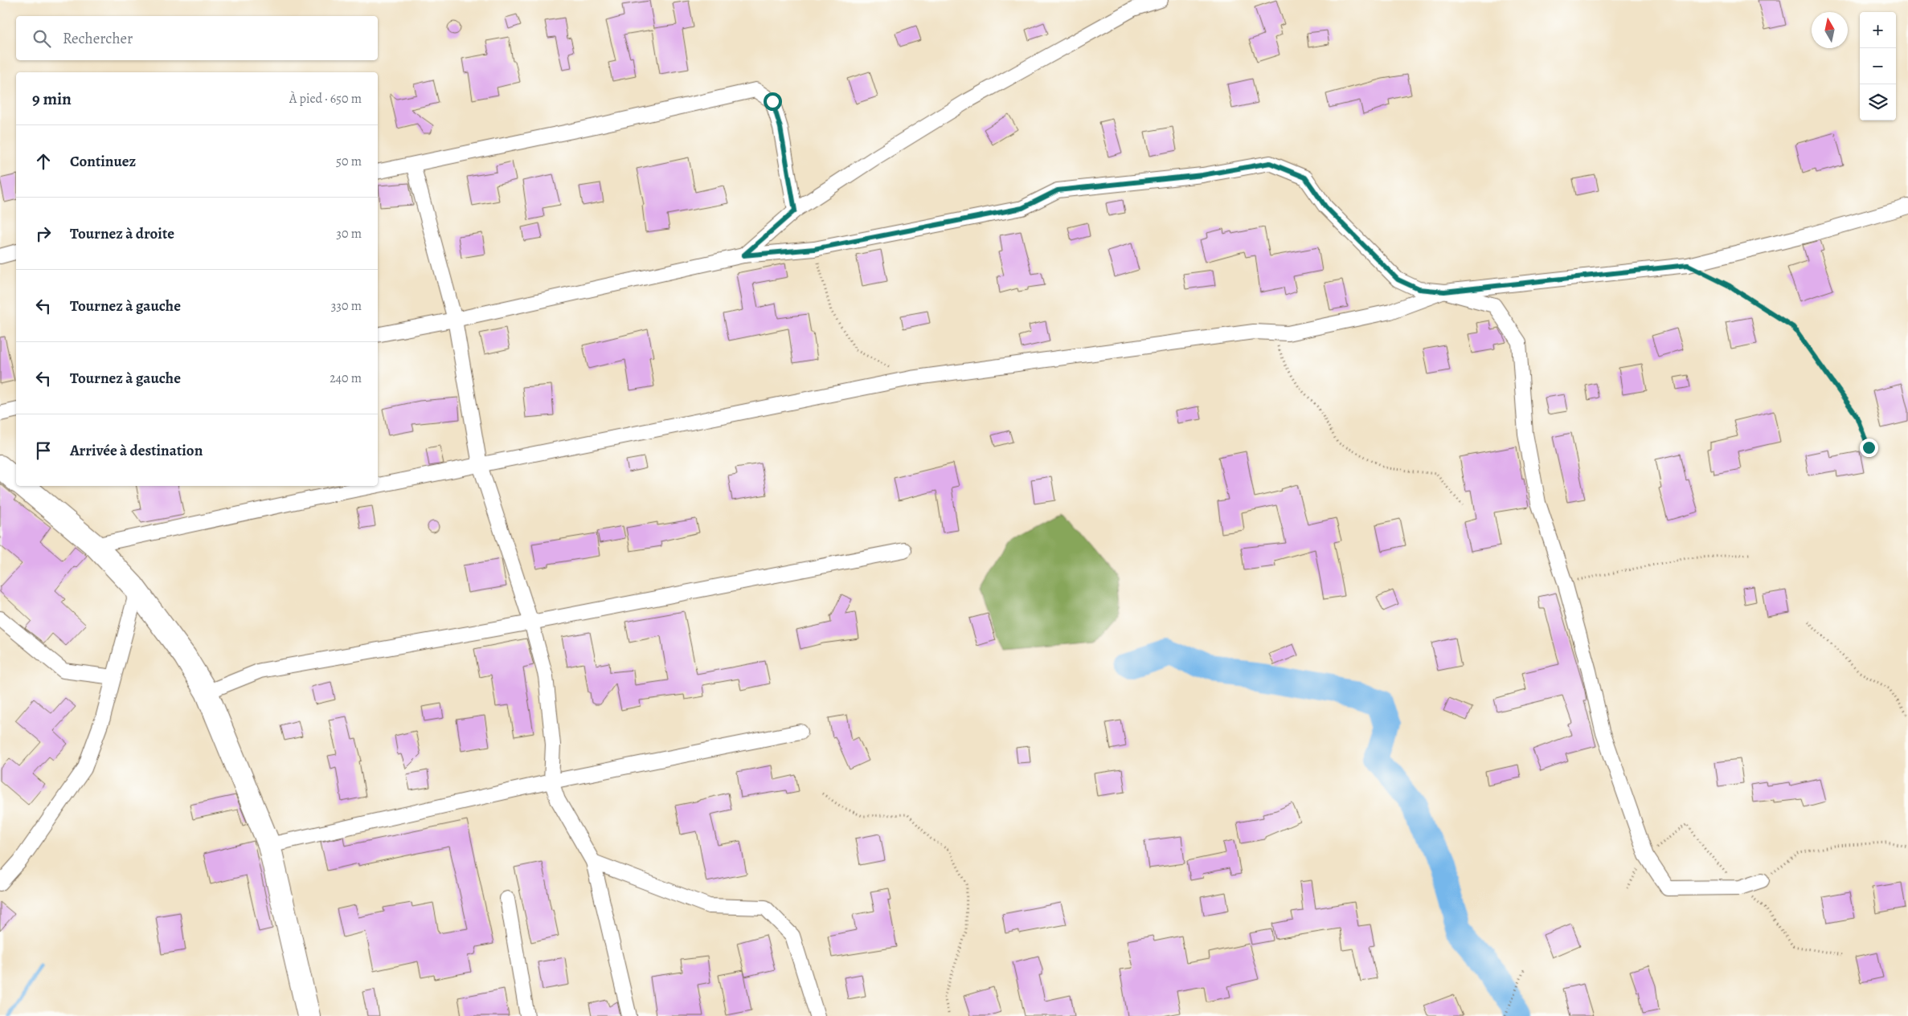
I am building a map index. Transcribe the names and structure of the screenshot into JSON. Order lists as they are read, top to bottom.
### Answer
{
  "north": "top",
  "page": {
    "map_buttons": ["+", "−"],
    "search": "Rechercher",
    "heading": ["9 min", "À pied · 650 m"],
    "list": [
      ["Continuez", "50 m"],
      ["Tournez à droite", "30 m"],
      ["Tournez à gauche", "330 m"],
      ["Tournez à gauche", "240 m"],
      "Arrivée à destination"
    ]
  }
}
